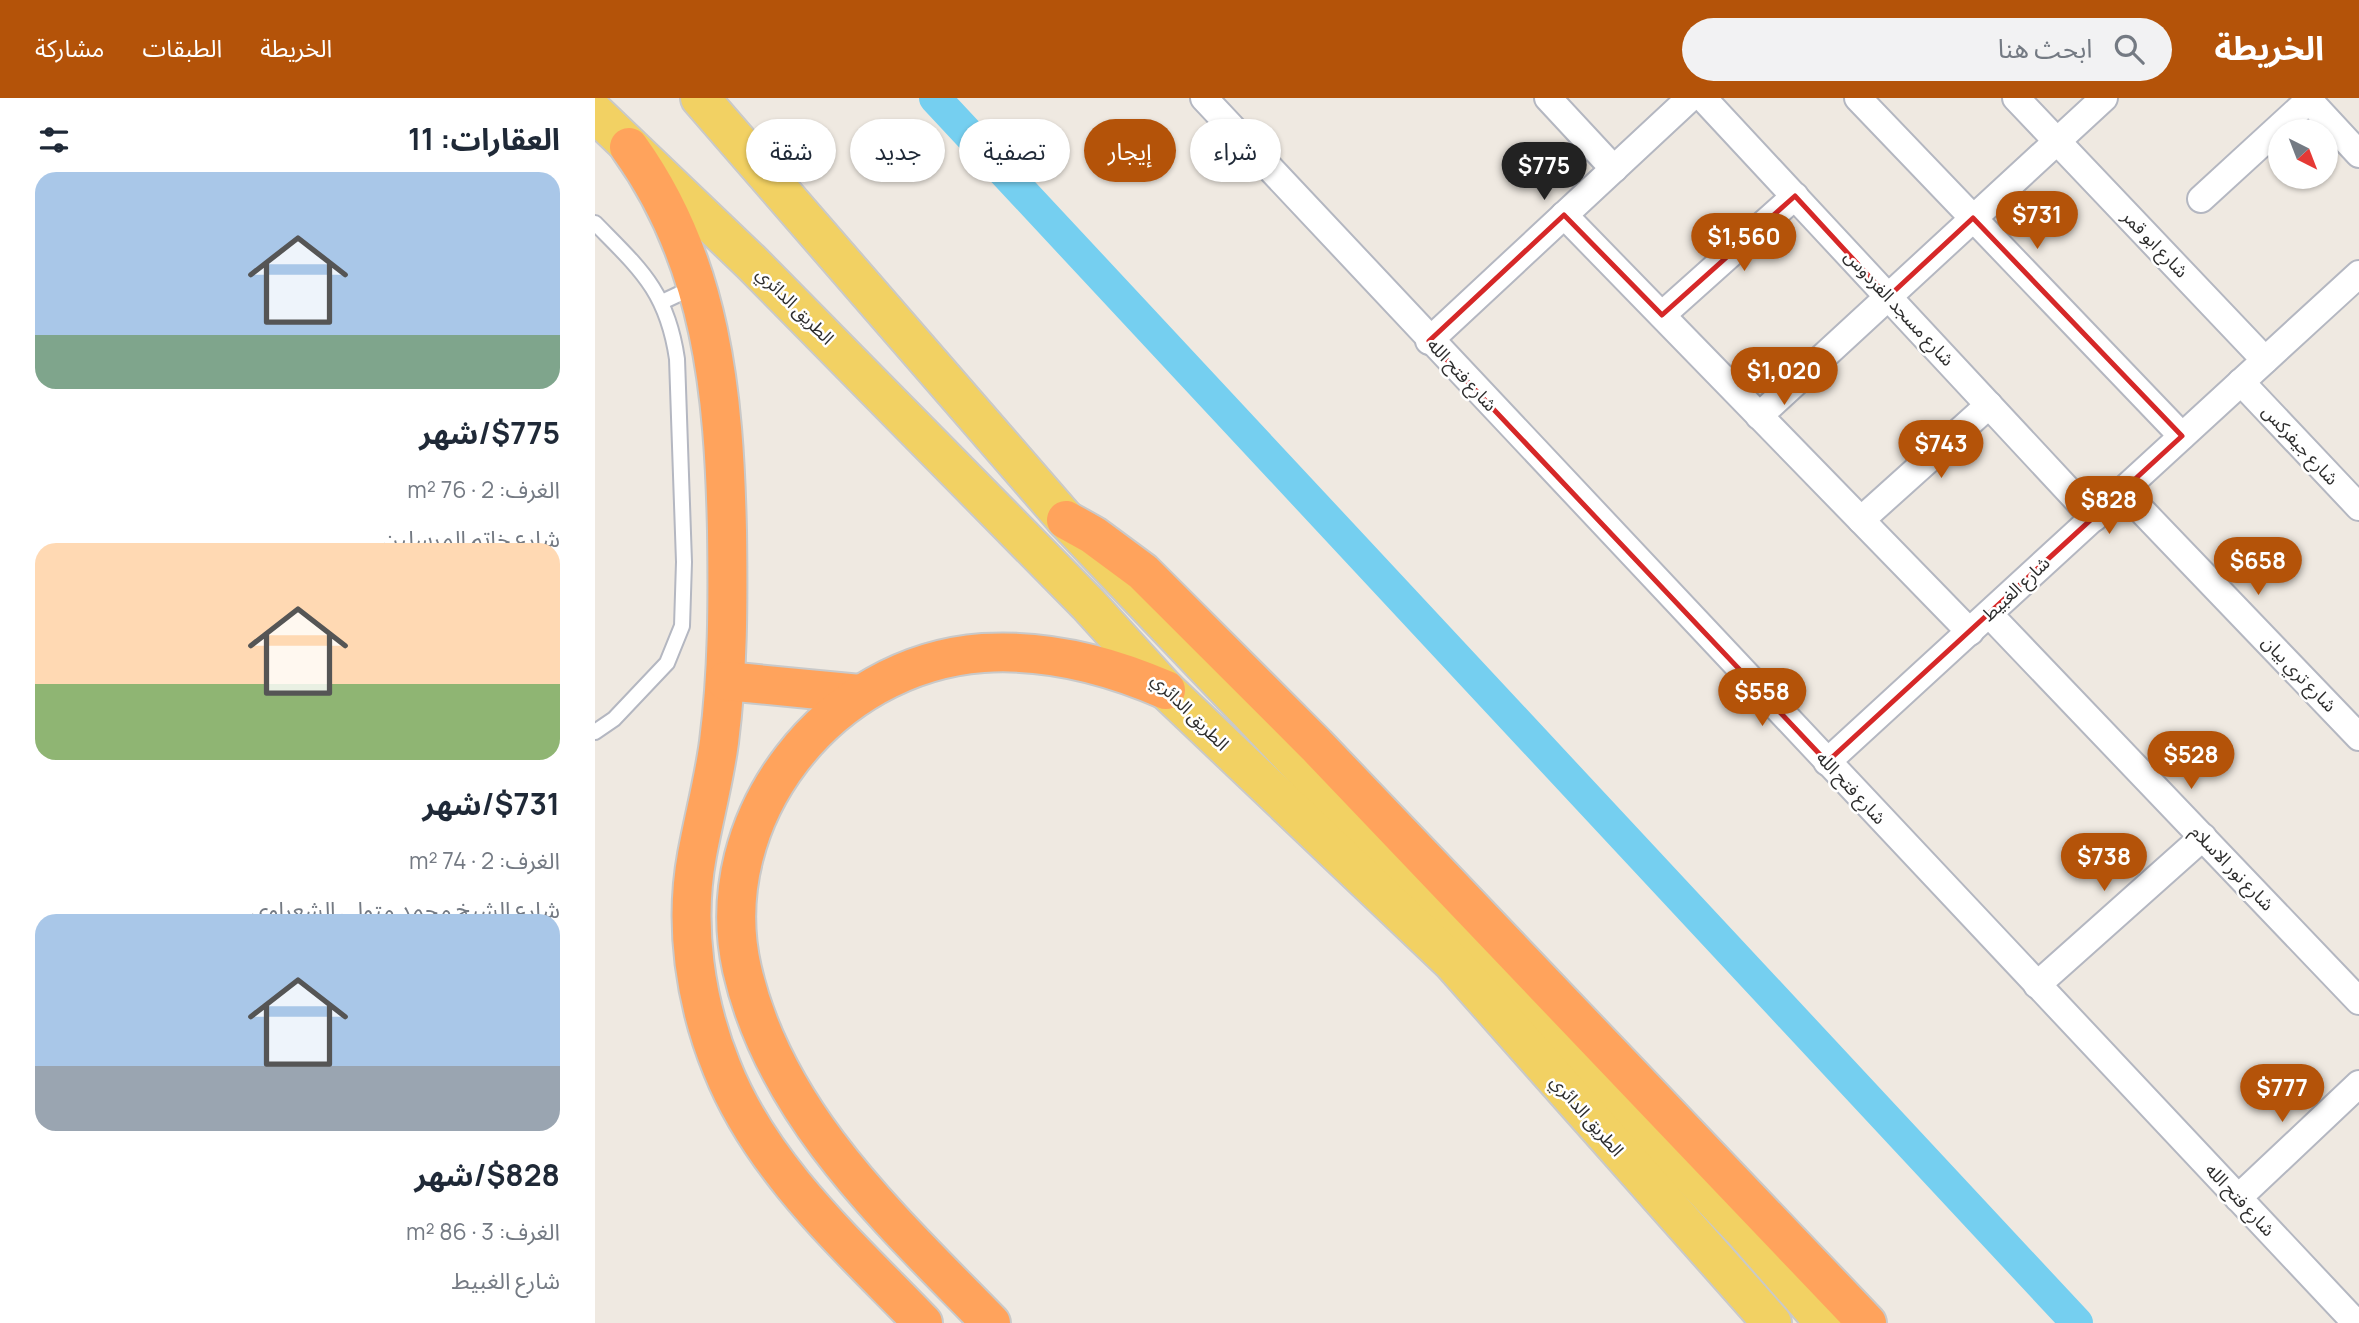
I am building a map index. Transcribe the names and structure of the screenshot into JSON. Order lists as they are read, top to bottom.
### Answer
{
  "streets": {
    "main road": ["الطريق الدائري"],
    "street": [
      "شارع ابو قمر",
      "شارع مسجد الفردوس",
      "شارع فتح الله",
      "شارع جيفركس",
      "شارع الغبيط",
      "شارع تري بيان",
      "شارع نور الاسلام"
    ]
  },
  "crossings": [
    ["شارع ابو قمر", "شارع الغبيط"],
    ["شارع مسجد الفردوس", "شارع الغبيط"],
    ["شارع فتح الله", "شارع الغبيط"],
    ["شارع جيفركس", "شارع الغبيط"],
    ["شارع الغبيط", "شارع تري بيان"],
    ["شارع الغبيط", "شارع نور الاسلام"]
  ],
  "north": "bottom right",
  "page": {
    "header": "الخريطة",
    "search": "ابحث هنا",
    "nav": ["الخريطة", "الطبقات", "مشاركة"],
    "heading": "العقارات: 11",
    "chip": [
      "شراء",
      "إيجار",
      "تصفية",
      "جديد",
      "شقة"
    ],
    "price": [
      "$775",
      "$731",
      "$1,560",
      "$1,020",
      "$743",
      "$828",
      "$658",
      "$558",
      "$528",
      "$738",
      "$777"
    ],
    "list": [
      {
        "name": "$775/شهر",
        "note": "الغرف: 2 · 76 m² · شارع خاتم المرسلين"
      },
      {
        "name": "$731/شهر",
        "note": "الغرف: 2 · 74 m² · شارع الشيخ محمد متولي الشعراوى"
      },
      {
        "name": "$828/شهر",
        "note": "الغرف: 3 · 86 m² · شارع الغبيط"
      }
    ]
  }
}
